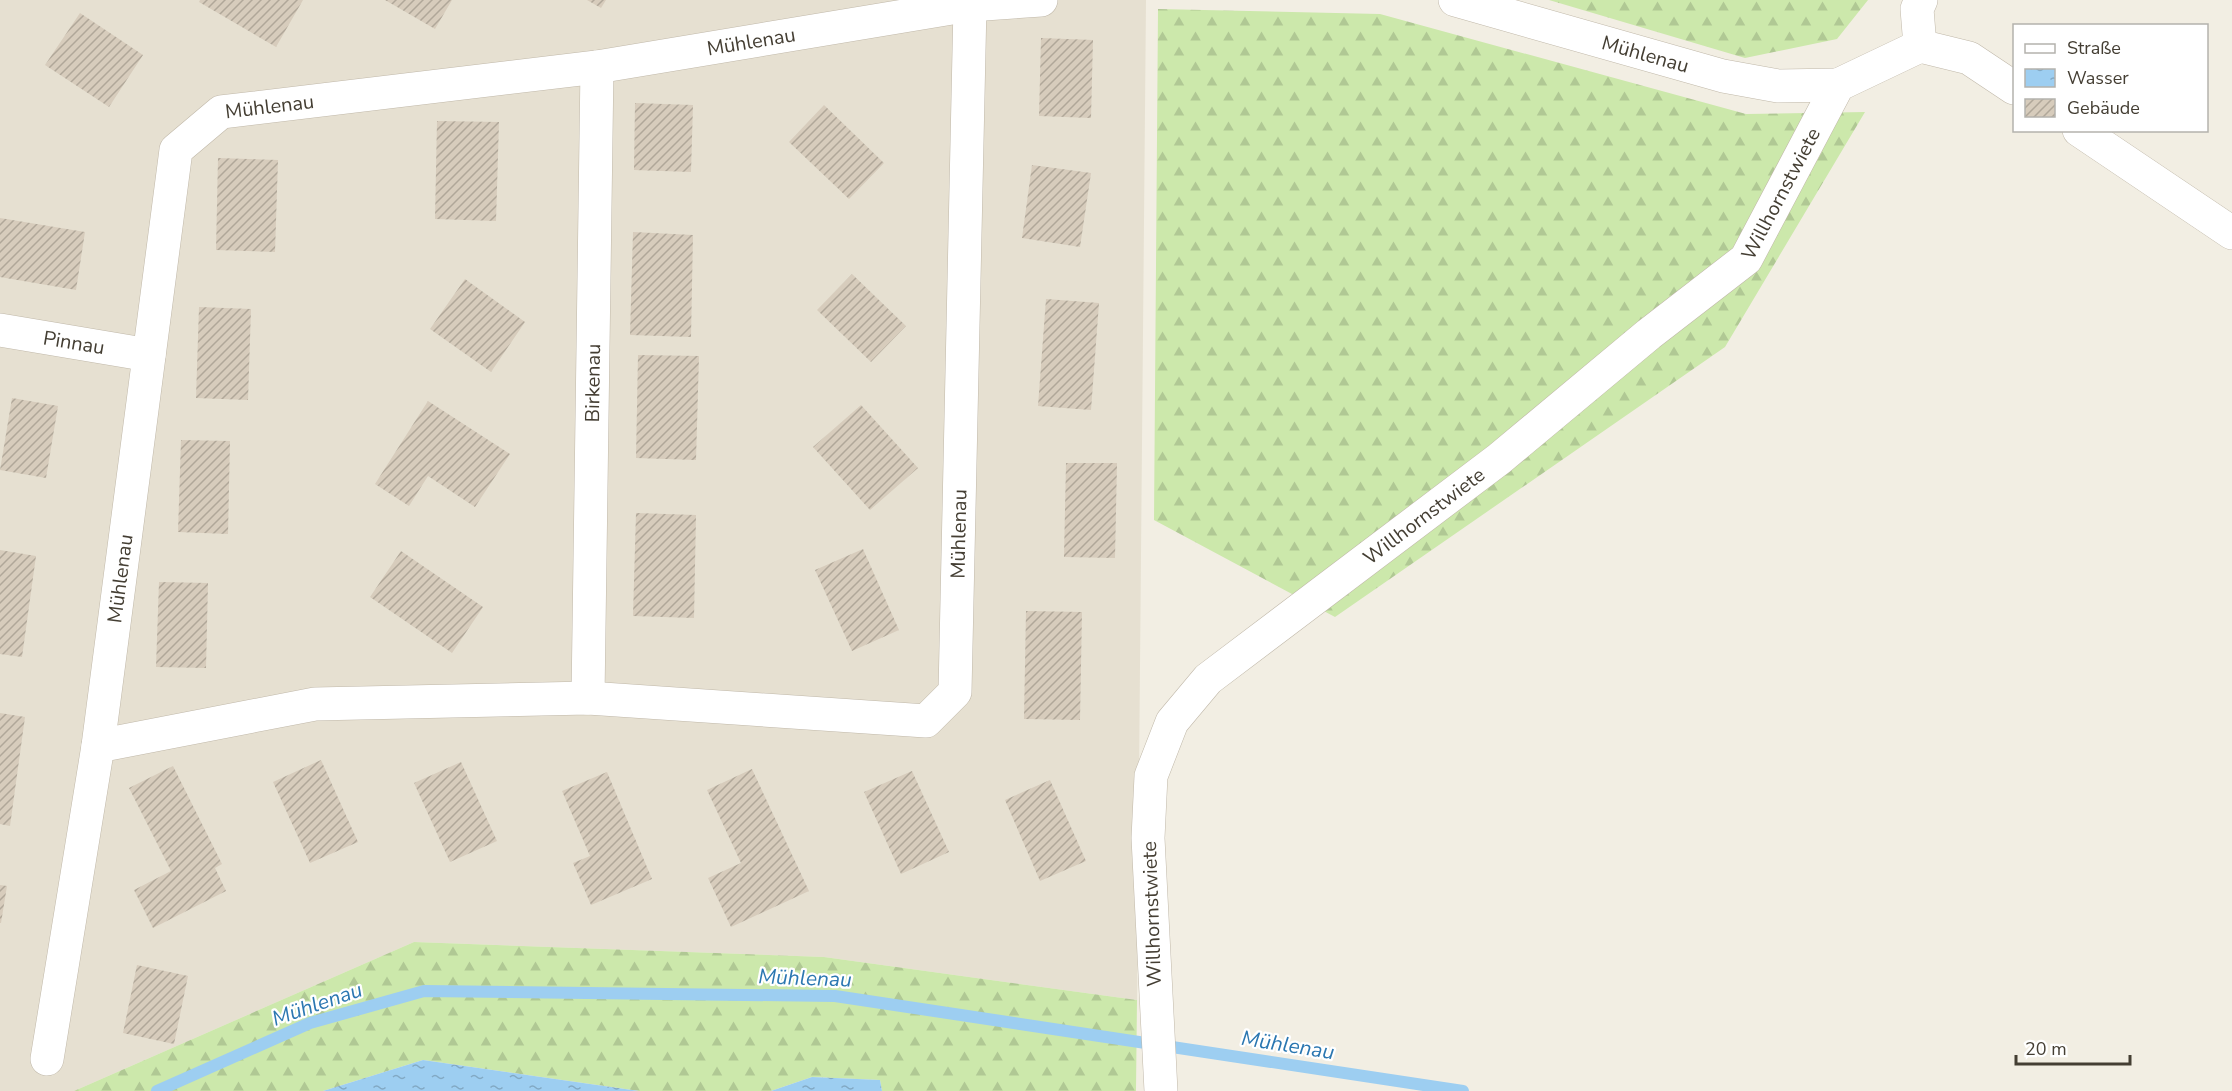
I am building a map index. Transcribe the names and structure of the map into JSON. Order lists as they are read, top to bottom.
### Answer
{
  "streets": {
    "street": [
      "Mühlenau",
      "Willhornstwiete",
      "Pinnau",
      "Birkenau"
    ]
  },
  "crossings": [
    ["Mühlenau", "Willhornstwiete"],
    ["Mühlenau", "Pinnau"],
    ["Mühlenau", "Birkenau"]
  ],
  "water": ["Mühlenau"],
  "legend": ["Straße", "Wasser", "Gebäude"],
  "scale_bar": "20 m"
}
